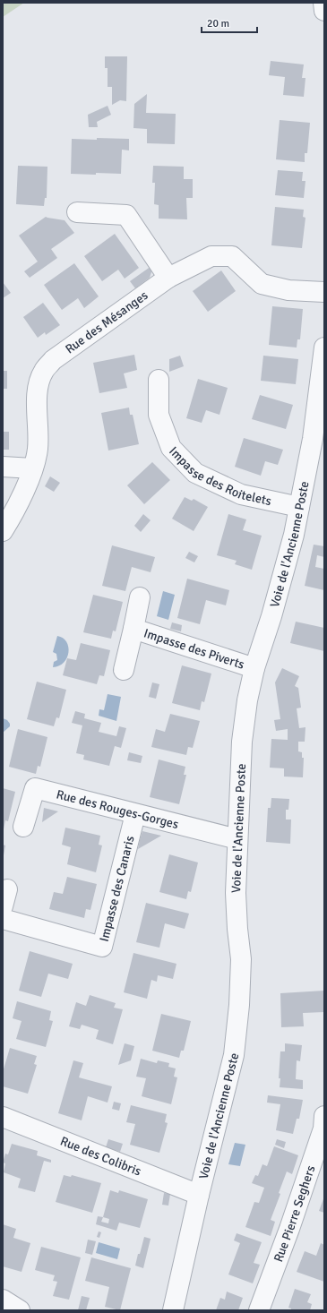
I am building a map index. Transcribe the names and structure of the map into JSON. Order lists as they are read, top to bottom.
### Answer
{
  "streets": {
    "street": [
      "Rue des Mésanges",
      "Impasse des Roitelets",
      "Voie de l'Ancienne Poste",
      "Impasse des Piverts",
      "Rue des Rouges-Gorges",
      "Impasse des Canaris",
      "Rue des Colibris",
      "Rue Pierre Seghers"
    ]
  },
  "crossings": [
    ["Impasse des Roitelets", "Voie de l'Ancienne Poste"],
    ["Voie de l'Ancienne Poste", "Impasse des Piverts"],
    ["Voie de l'Ancienne Poste", "Rue des Rouges-Gorges"],
    ["Voie de l'Ancienne Poste", "Rue des Colibris"],
    ["Rue des Rouges-Gorges", "Impasse des Canaris"]
  ],
  "scale_bar": "20 m"
}
